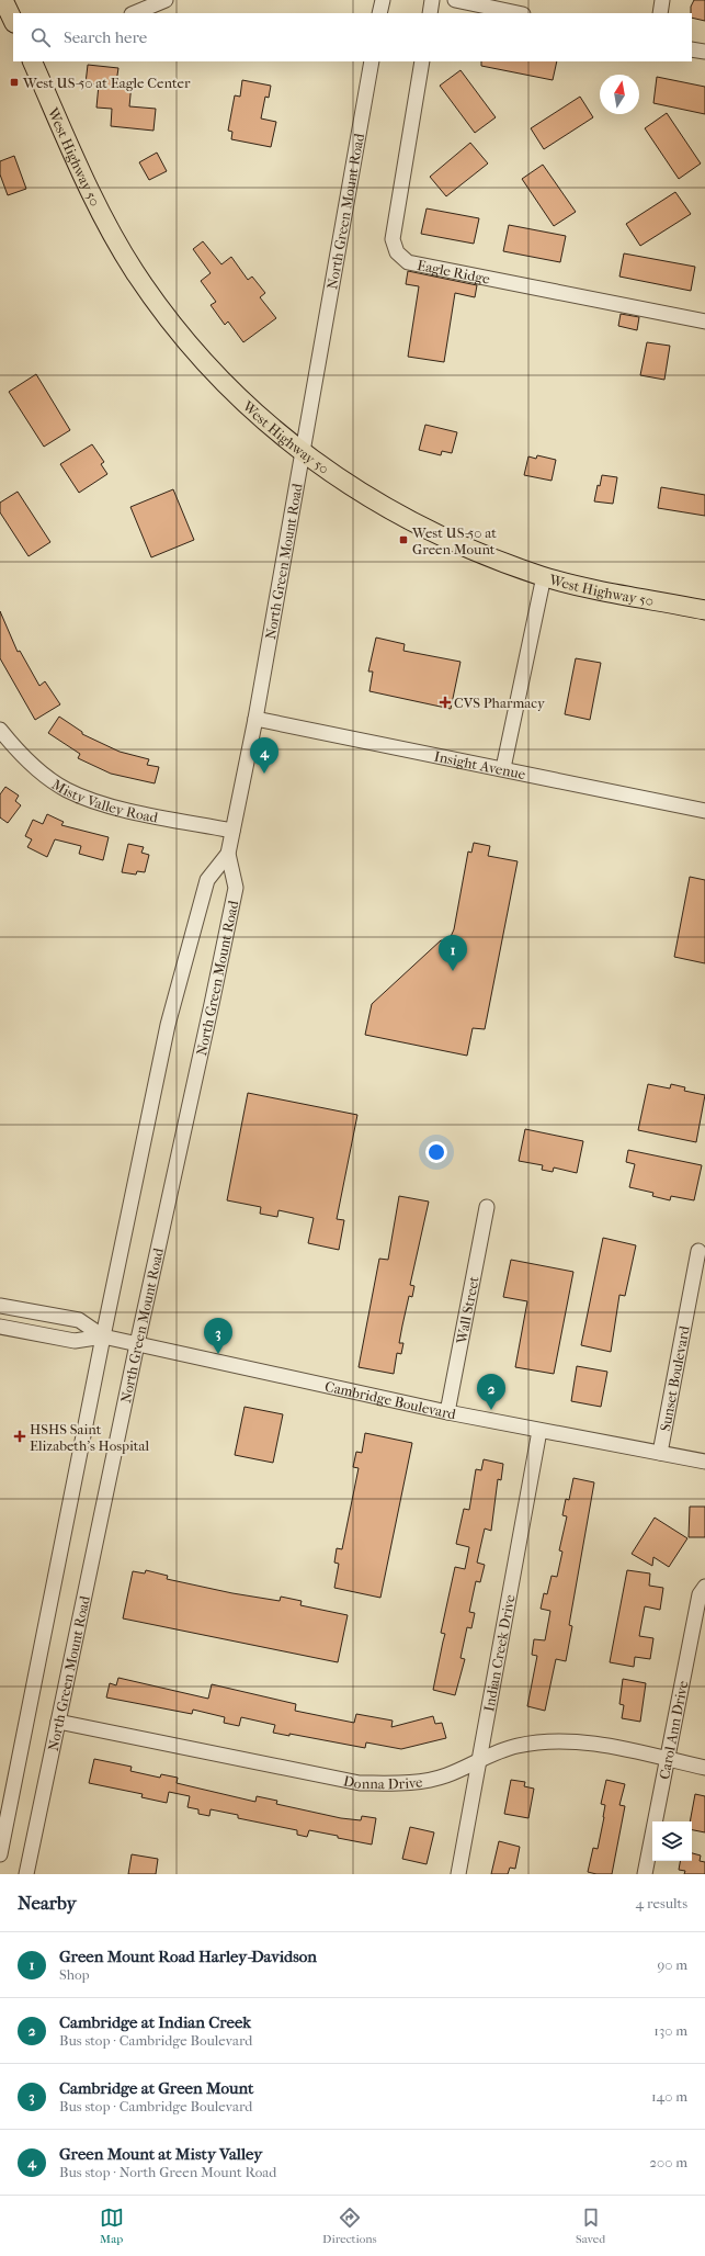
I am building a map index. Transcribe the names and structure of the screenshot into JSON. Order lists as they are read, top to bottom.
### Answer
{
  "streets": {
    "main road": ["West Highway 50"],
    "street": [
      "North Green Mount Road",
      "Eagle Ridge",
      "Insight Avenue",
      "Misty Valley Road",
      "Wall Street",
      "Sunset Boulevard",
      "Cambridge Boulevard",
      "Indian Creek Drive",
      "Carol Ann Drive",
      "Donna Drive"
    ]
  },
  "crossings": [
    ["West Highway 50", "North Green Mount Road"],
    ["North Green Mount Road", "Insight Avenue"],
    ["North Green Mount Road", "Misty Valley Road"],
    ["North Green Mount Road", "Cambridge Boulevard"],
    ["North Green Mount Road", "Donna Drive"],
    ["Wall Street", "Cambridge Boulevard"],
    ["Sunset Boulevard", "Cambridge Boulevard"],
    ["Cambridge Boulevard", "Indian Creek Drive"],
    ["Indian Creek Drive", "Donna Drive"],
    ["Carol Ann Drive", "Donna Drive"]
  ],
  "places": {
    "transit": ["West US-50 at Eagle Center", "West US-50 at Green Mount"],
    "health": ["CVS Pharmacy", "HSHS Saint Elizabeth's Hospital"]
  },
  "north": "top",
  "page": {
    "search": "Search here",
    "pins": [
      "4",
      "1",
      "3",
      "2"
    ],
    "heading": ["Nearby", "4 results"],
    "list": [
      {
        "mark": "1",
        "name": "Green Mount Road Harley-Davidson",
        "note": "Shop",
        "value": "90 m"
      },
      {
        "mark": "2",
        "name": "Cambridge at Indian Creek",
        "note": "Bus stop · Cambridge Boulevard",
        "value": "130 m"
      },
      {
        "mark": "3",
        "name": "Cambridge at Green Mount",
        "note": "Bus stop · Cambridge Boulevard",
        "value": "140 m"
      },
      {
        "mark": "4",
        "name": "Green Mount at Misty Valley",
        "note": "Bus stop · North Green Mount Road",
        "value": "200 m"
      }
    ],
    "nav": ["Map", "Directions", "Saved"]
  }
}
